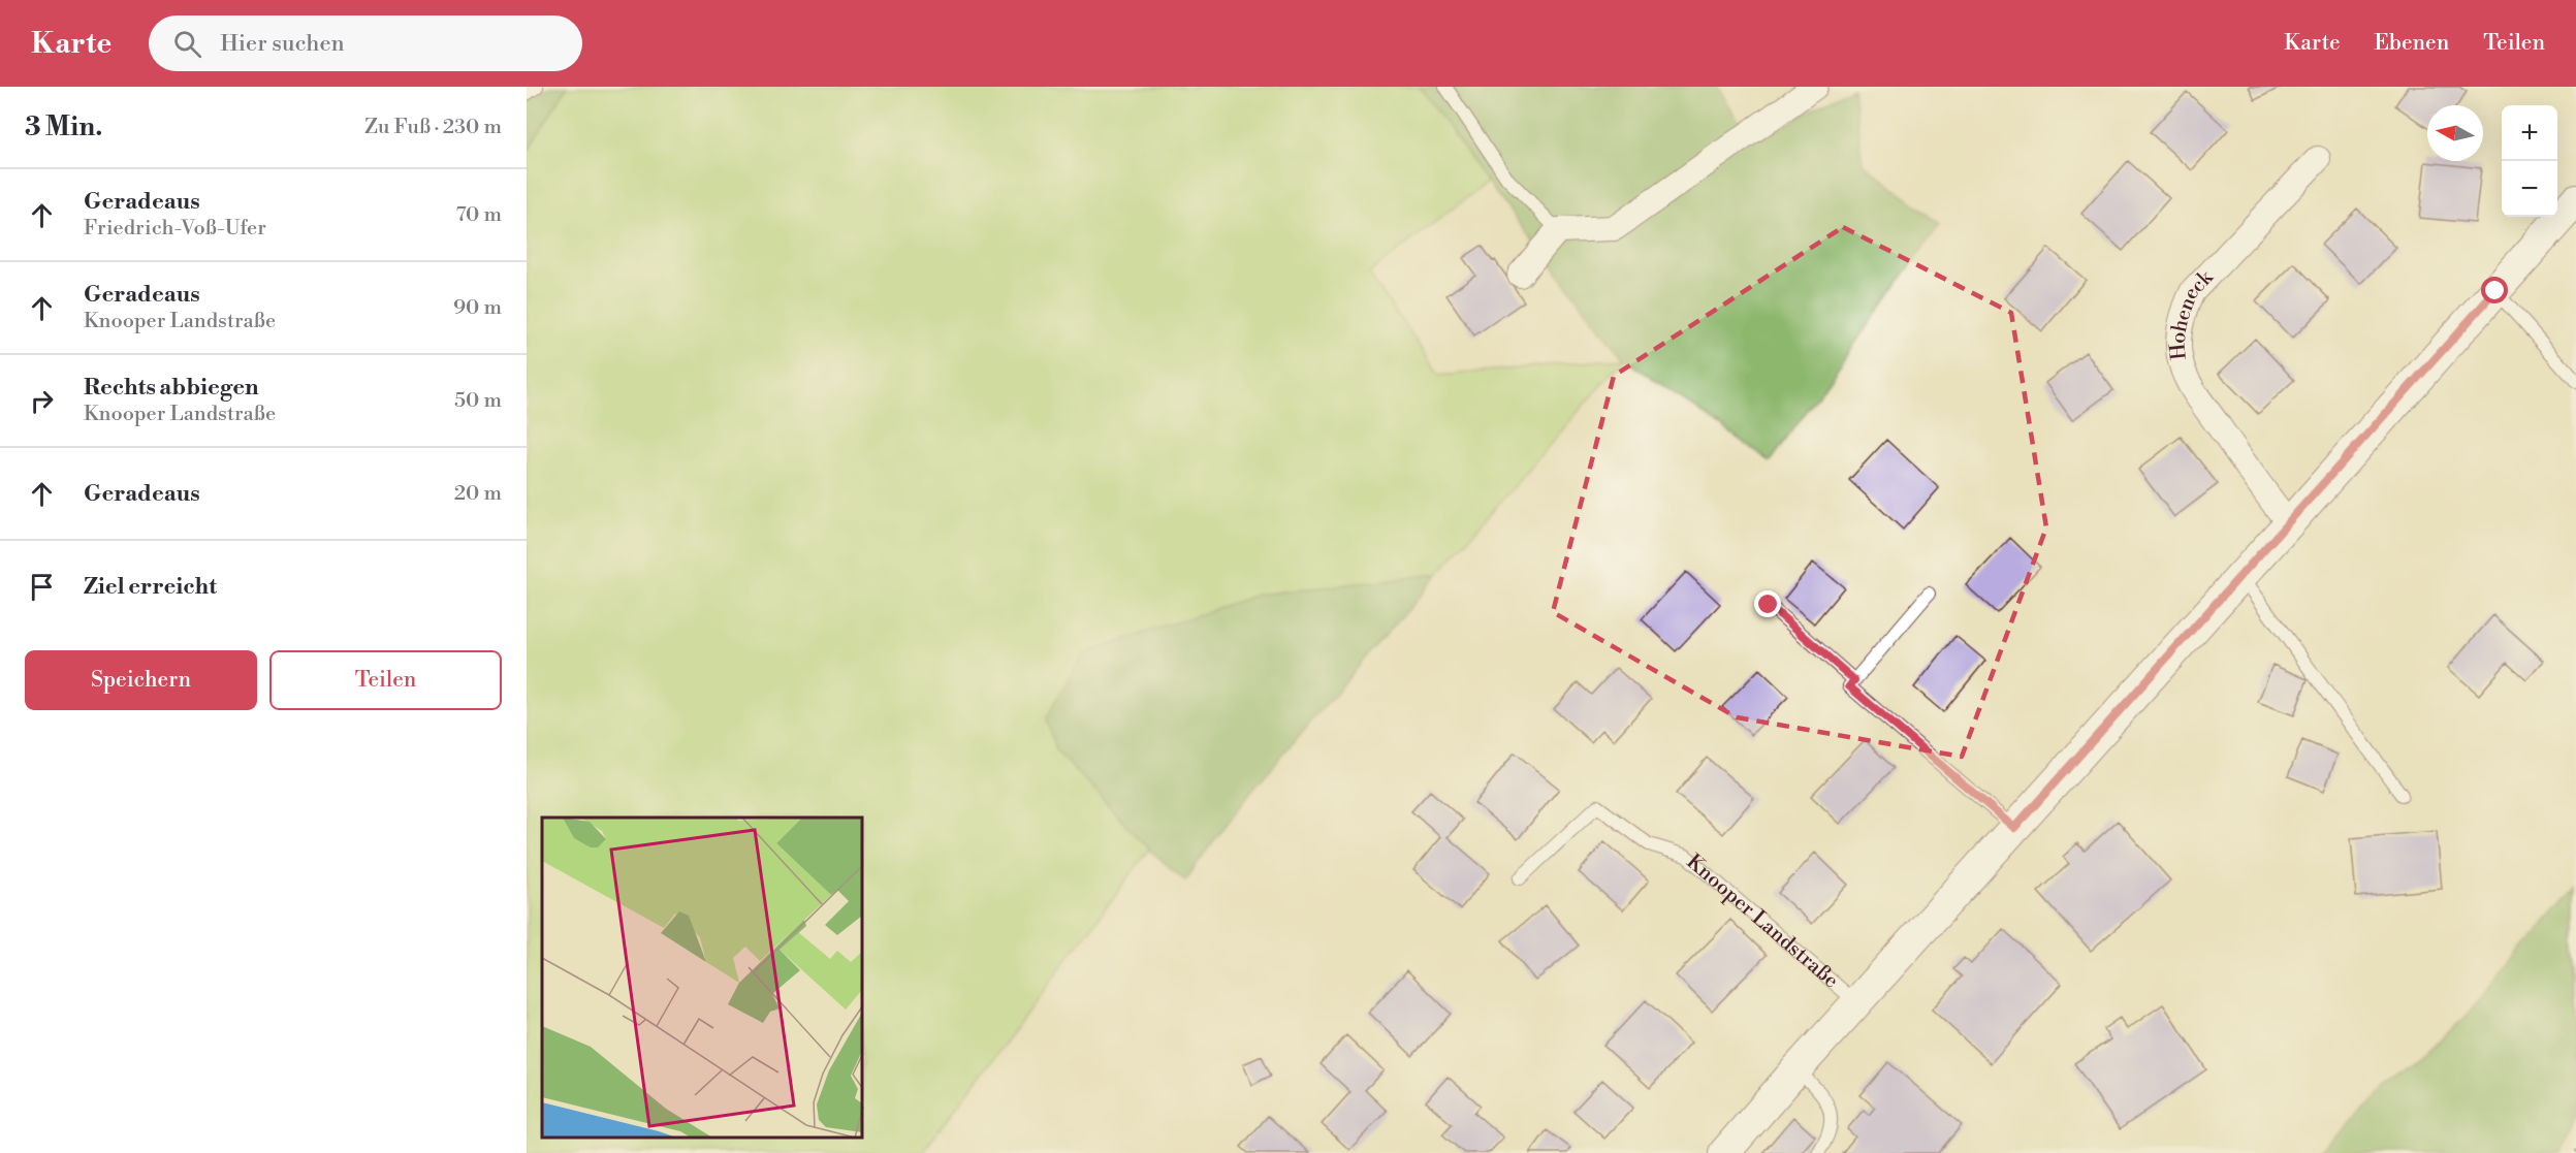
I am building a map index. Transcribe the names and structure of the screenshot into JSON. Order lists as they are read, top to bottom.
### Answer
{
  "streets": {
    "street": ["Hoheneck", "Knooper Landstraße"]
  },
  "crossings": [
    ["Hoheneck", "Knooper Landstraße"]
  ],
  "north": "left",
  "page": {
    "header": "Karte",
    "search": "Hier suchen",
    "nav": ["Karte", "Ebenen", "Teilen"],
    "heading": ["3 Min.", "Zu Fuß · 230 m"],
    "map_buttons": ["+", "−"],
    "list": [
      ["Geradeaus", "Friedrich-Voß-Ufer", "70 m"],
      ["Geradeaus", "Knooper Landstraße", "90 m"],
      ["Rechts abbiegen", "Knooper Landstraße", "50 m"],
      ["Geradeaus", "20 m"],
      "Ziel erreicht"
    ],
    "buttons": ["Speichern", "Teilen"]
  }
}
